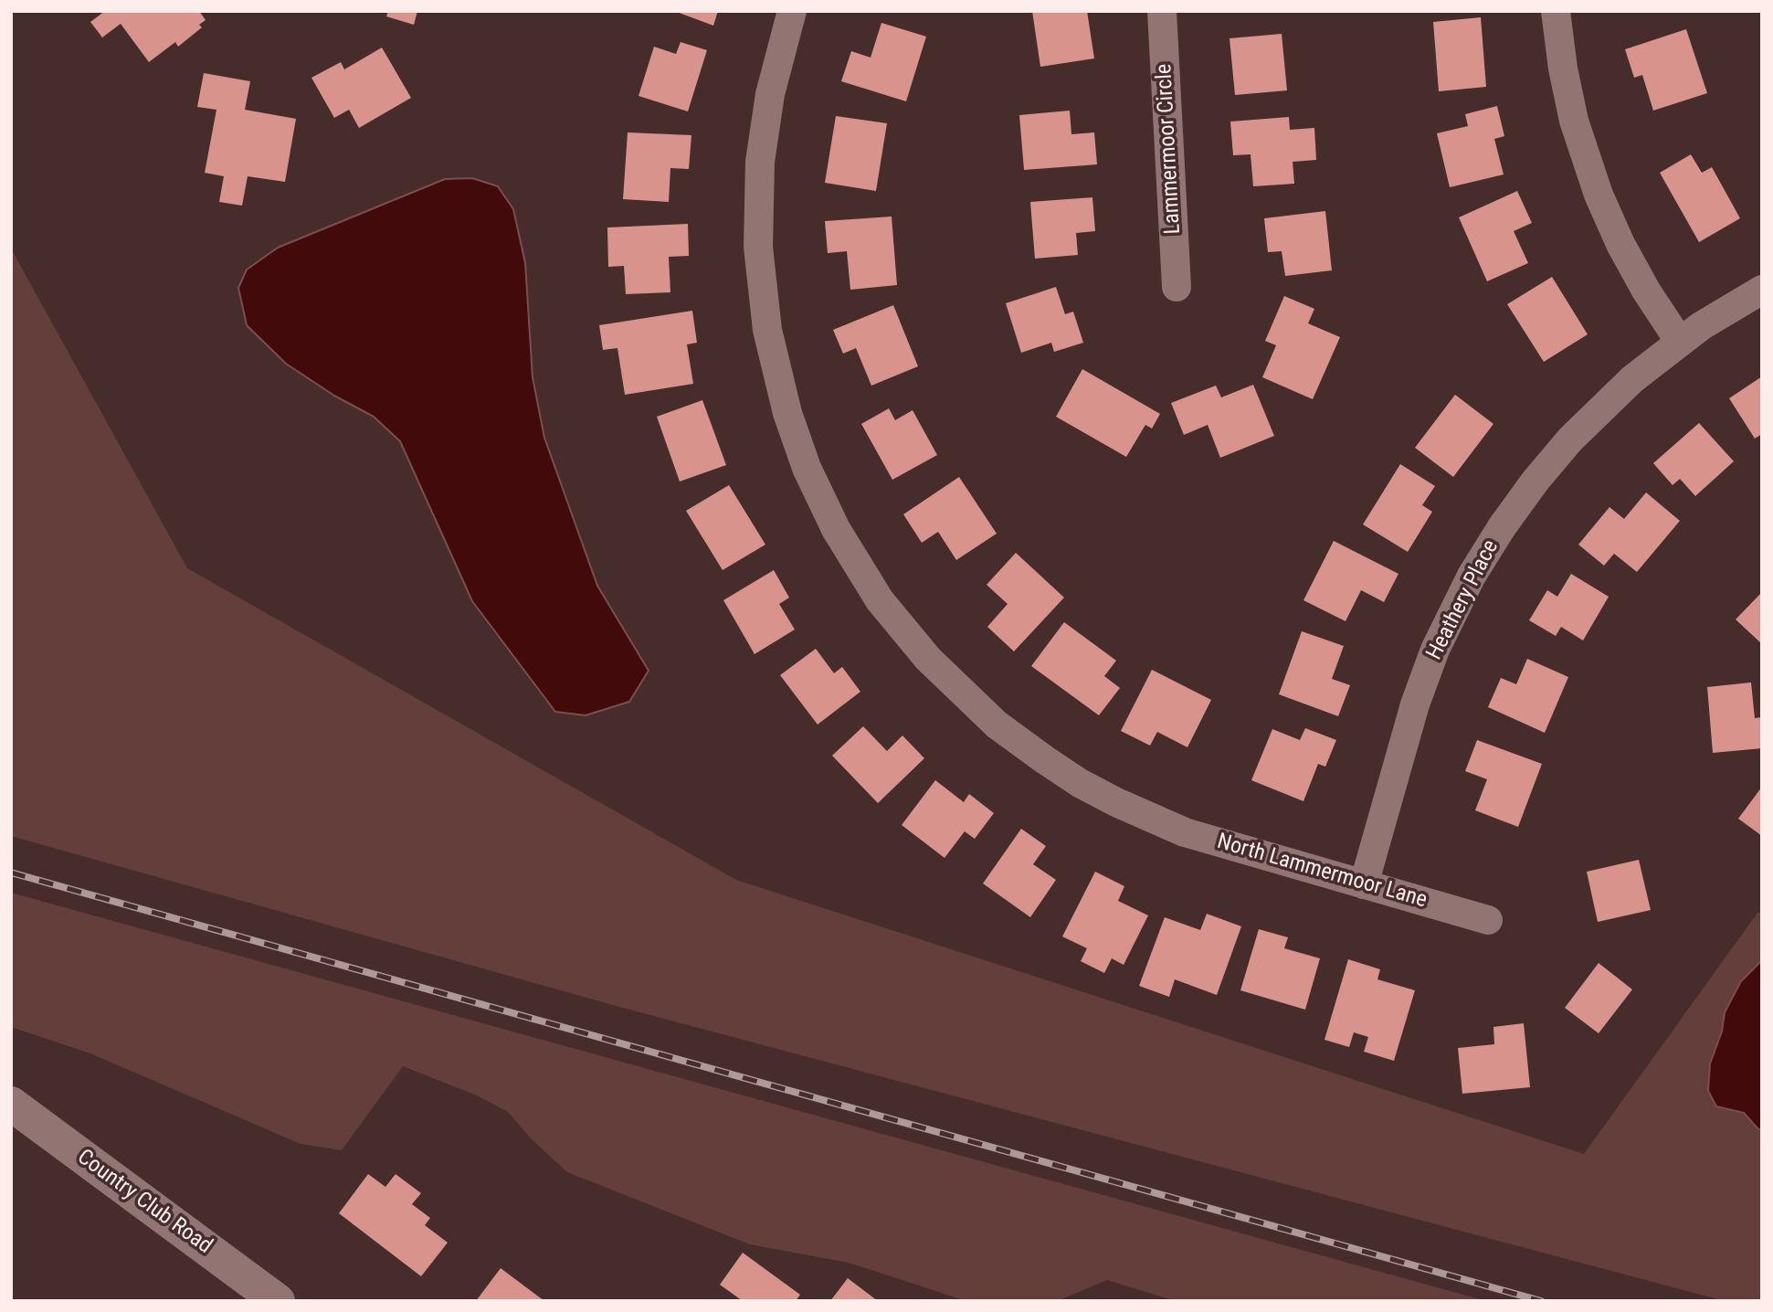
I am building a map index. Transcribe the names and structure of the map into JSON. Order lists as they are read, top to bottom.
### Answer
{
  "streets": {
    "main road": ["Country Club Road"],
    "street": ["Lammermoor Circle", "Heathery Place", "North Lammermoor Lane"]
  },
  "crossings": [
    ["Heathery Place", "North Lammermoor Lane"]
  ]
}
